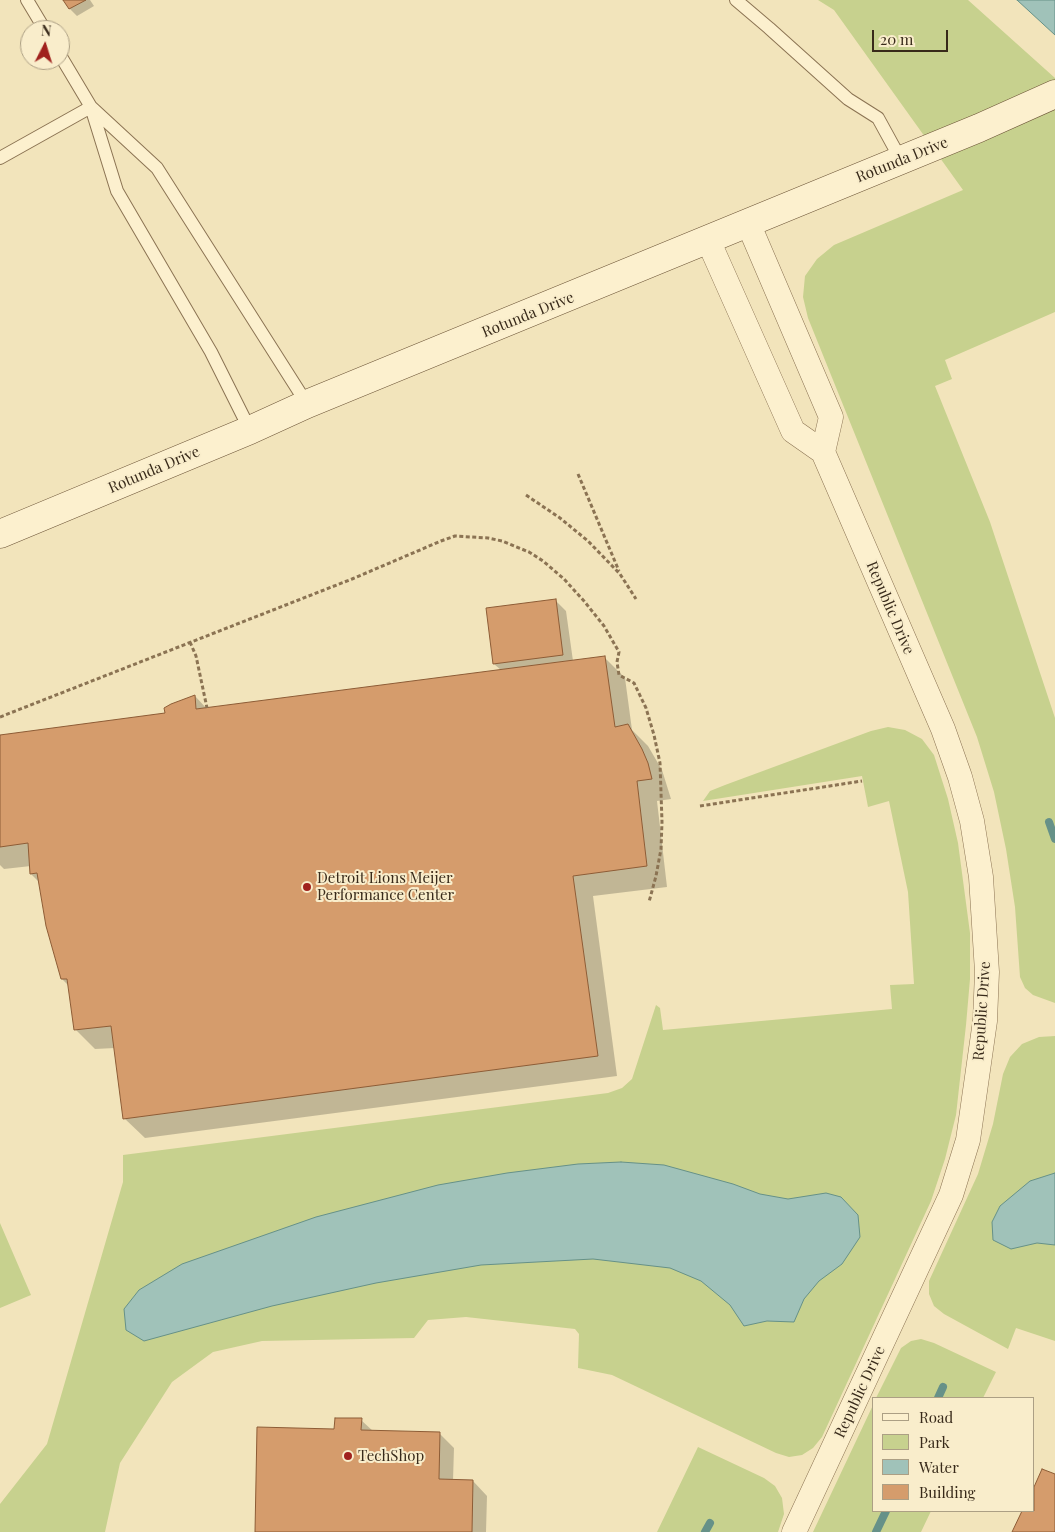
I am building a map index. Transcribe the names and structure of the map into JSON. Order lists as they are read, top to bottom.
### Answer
{
  "streets": {
    "main road": ["Rotunda Drive"],
    "street": ["Republic Drive"]
  },
  "places": ["Detroit Lions Meijer Performance Center", "TechShop"],
  "legend": [
    "Road",
    "Park",
    "Water",
    "Building"
  ],
  "scale_bar": "20 m",
  "north": "top"
}
